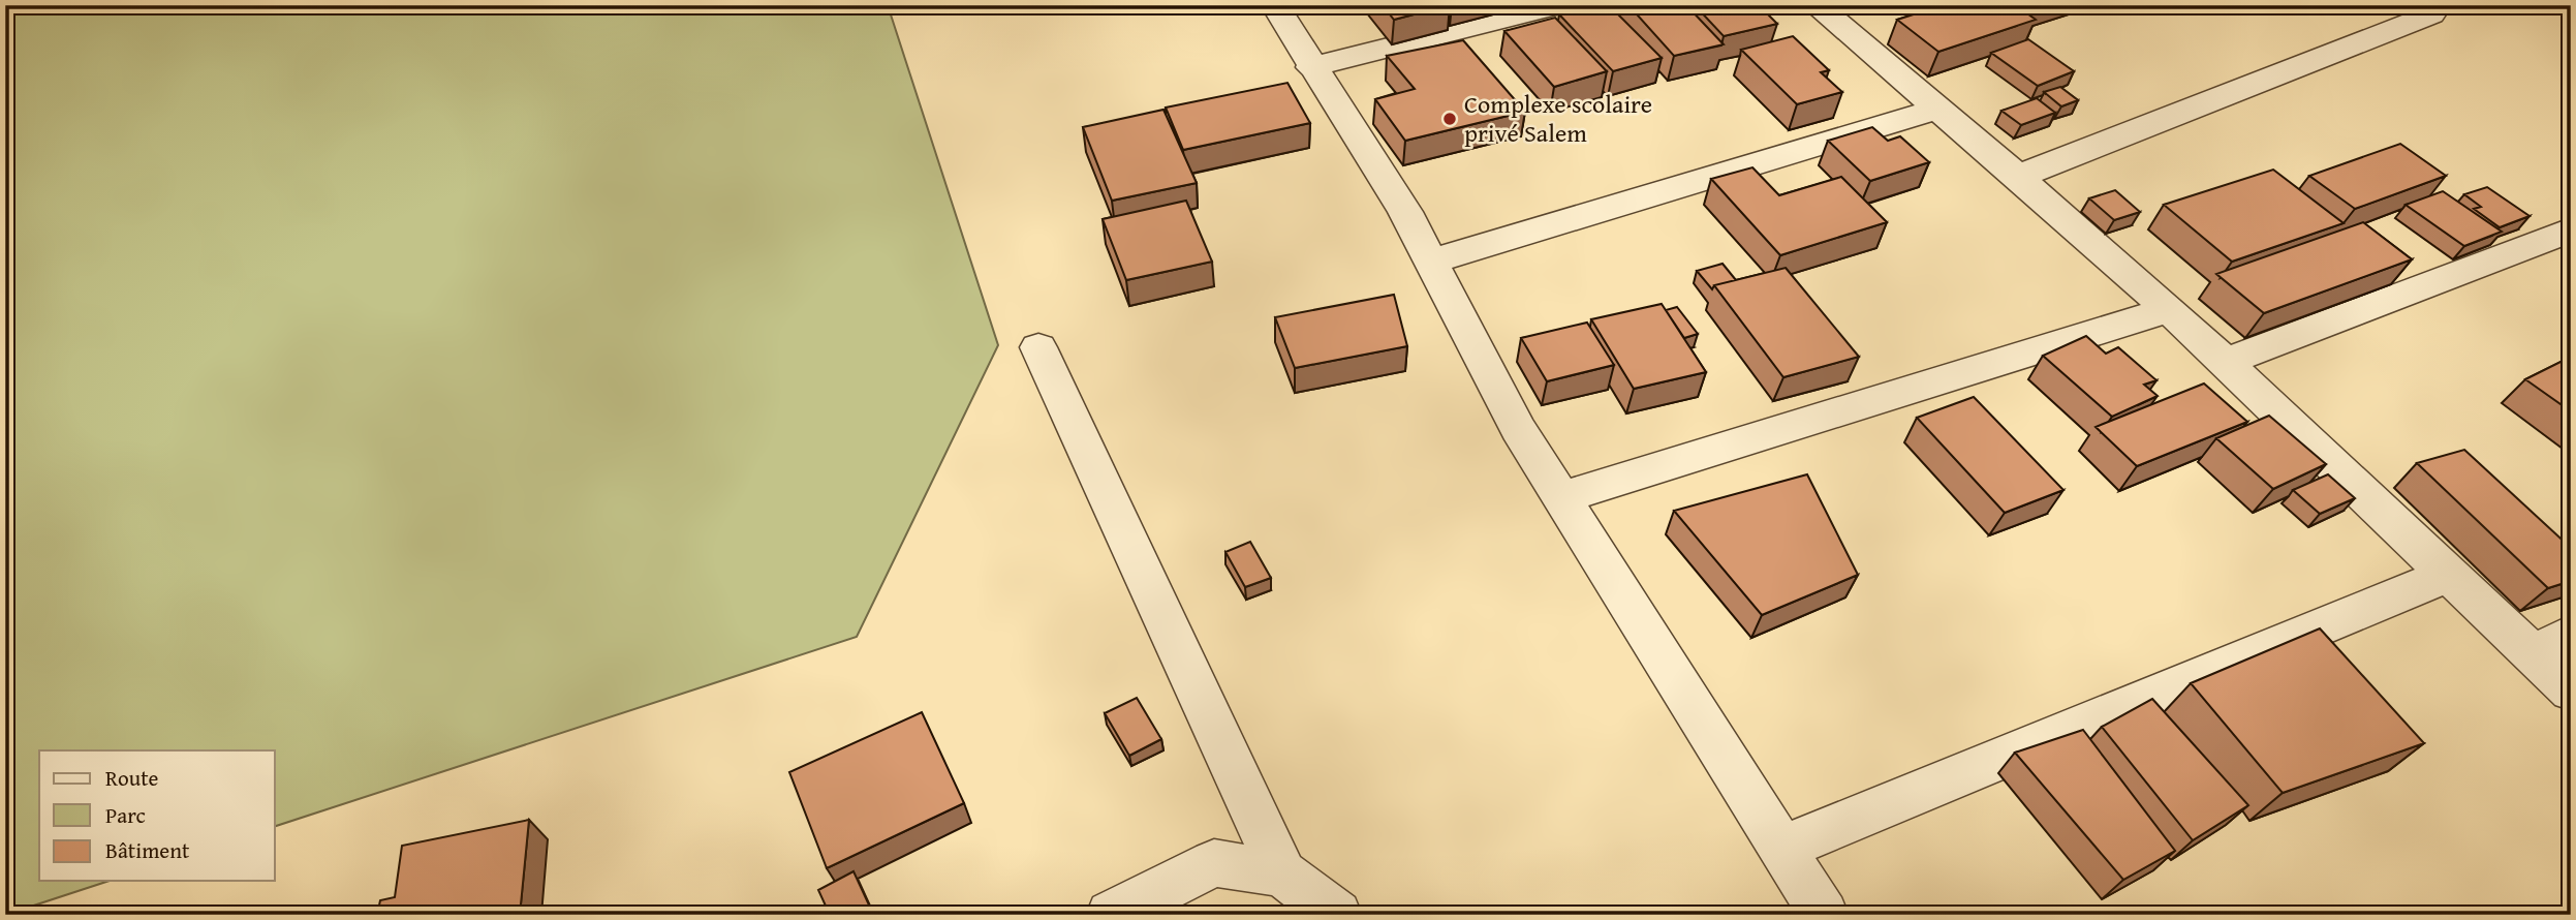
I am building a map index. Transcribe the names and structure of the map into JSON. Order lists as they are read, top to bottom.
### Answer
{
  "places": ["Complexe scolaire privé Salem"],
  "legend": ["Route", "Parc", "Bâtiment"]
}
